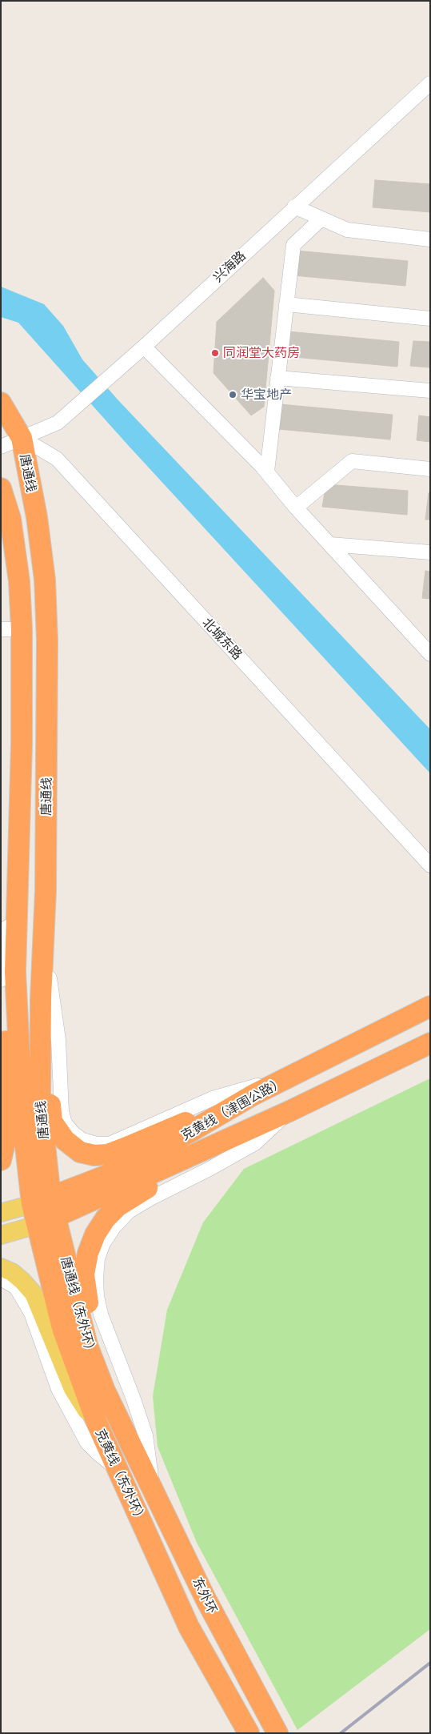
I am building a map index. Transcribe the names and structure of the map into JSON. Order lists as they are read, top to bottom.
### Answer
{
  "streets": {
    "highway": [
      "唐通线",
      "克黄线（津围公路）",
      "唐通线（东外环）",
      "克黄线（东外环）",
      "东外环"
    ],
    "street": ["兴海路", "北城东路"]
  },
  "crossings": [
    ["兴海路", "唐通线"],
    ["兴海路", "北城东路"],
    ["唐通线", "北城东路"],
    ["唐通线", "克黄线（津围公路）"],
    ["唐通线", "克黄线（东外环）"],
    ["克黄线（津围公路）", "唐通线（东外环）"],
    ["克黄线（津围公路）", "克黄线（东外环）"],
    ["唐通线（东外环）", "克黄线（东外环）"],
    ["唐通线（东外环）", "东外环"]
  ],
  "places": ["同润堂大药房", "华宝地产"]
}
